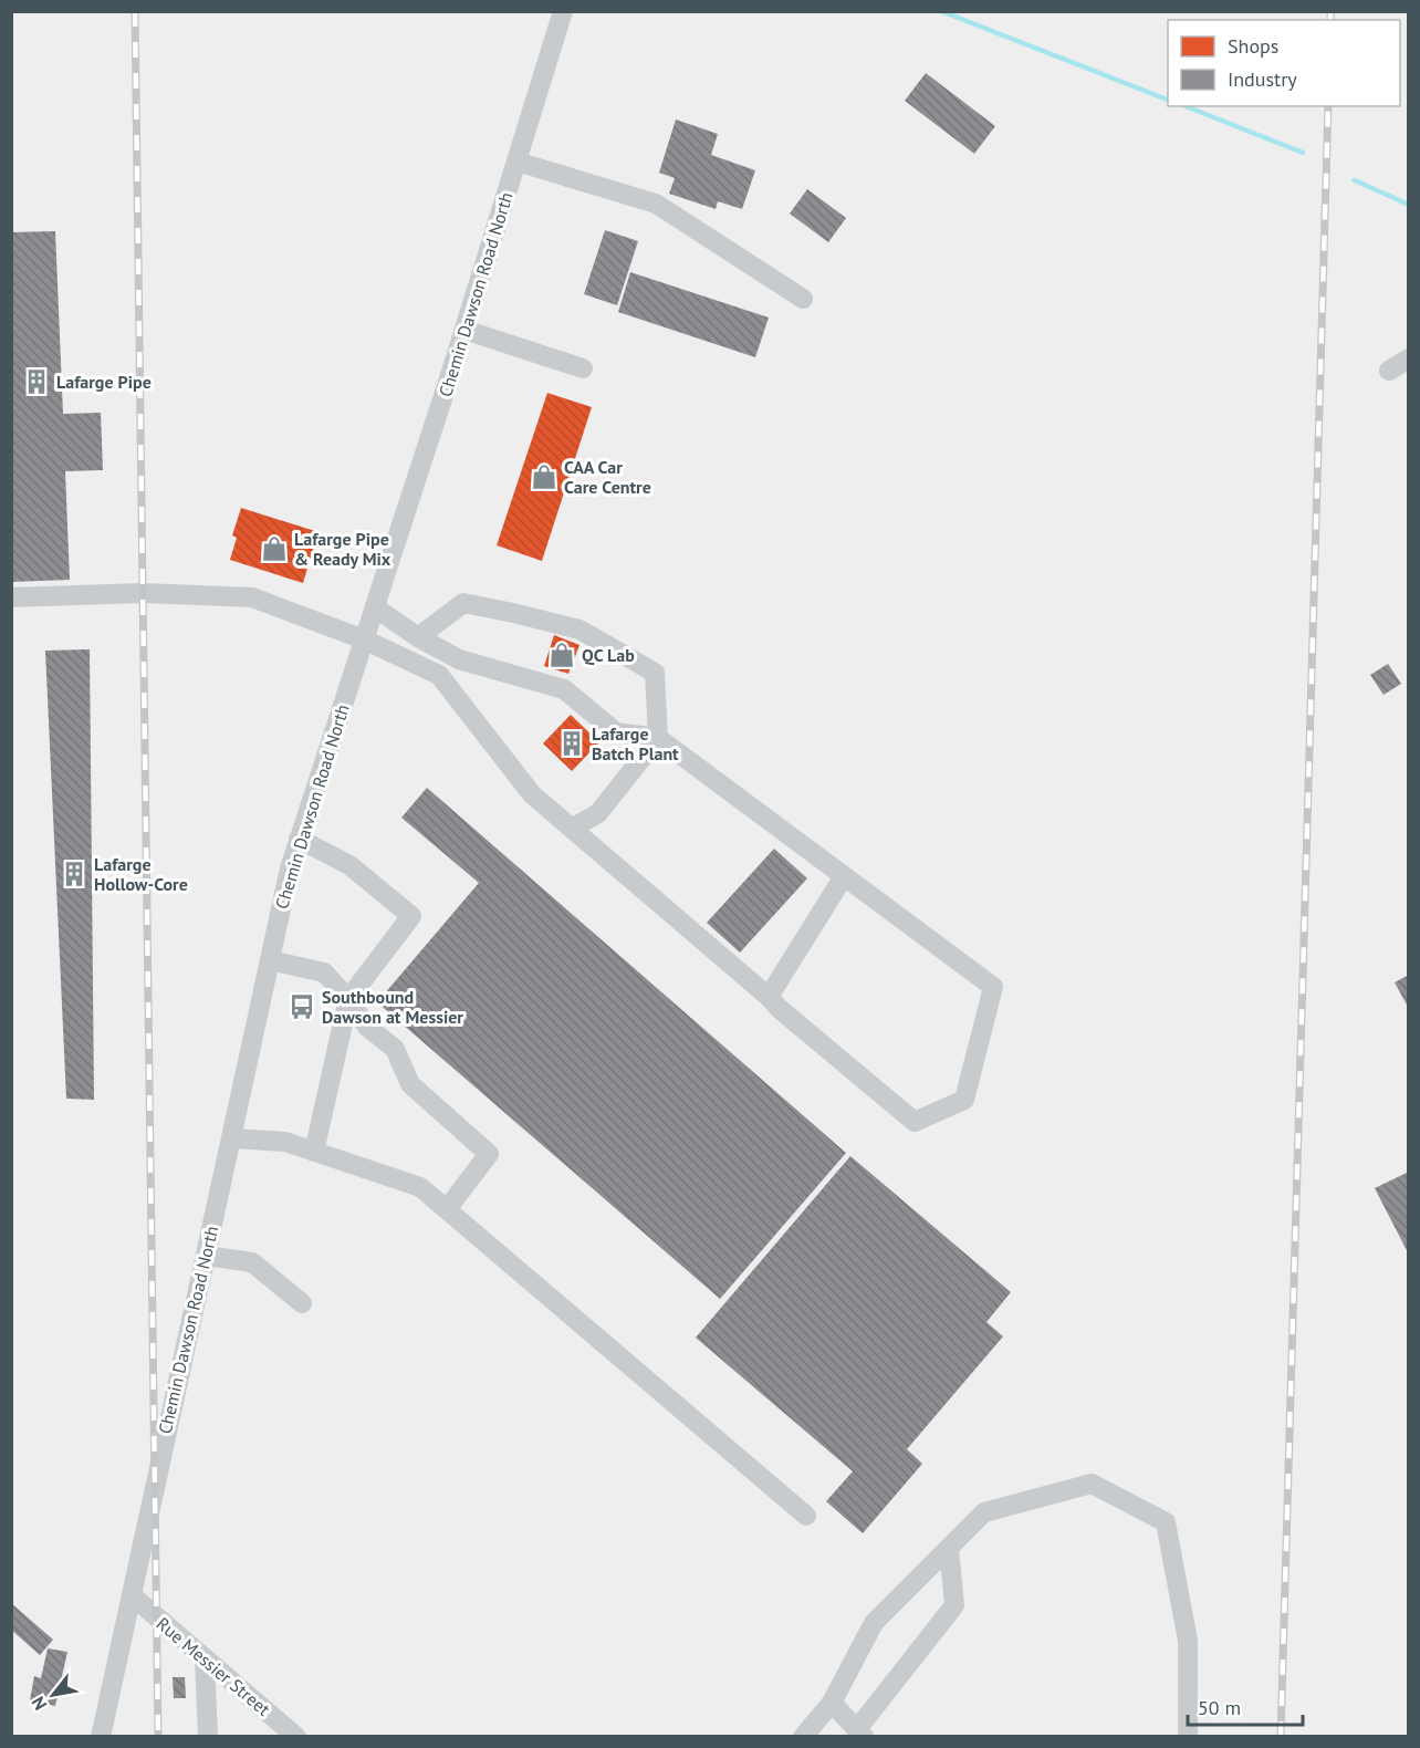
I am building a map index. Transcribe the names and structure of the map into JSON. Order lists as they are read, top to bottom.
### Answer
{
  "streets": {
    "street": ["Chemin Dawson Road North", "Rue Messier Street"]
  },
  "crossings": [
    ["Chemin Dawson Road North", "Rue Messier Street"]
  ],
  "places": {
    "building": ["Lafarge Pipe", "Lafarge Batch Plant", "Lafarge Hollow-Core"],
    "shop": ["CAA Car Care Centre", "Lafarge Pipe & Ready Mix", "QC Lab"],
    "bus stop": ["Southbound Dawson at Messier"]
  },
  "legend": ["Shops", "Industry"],
  "scale_bar": "50 m",
  "north": "bottom left"
}
